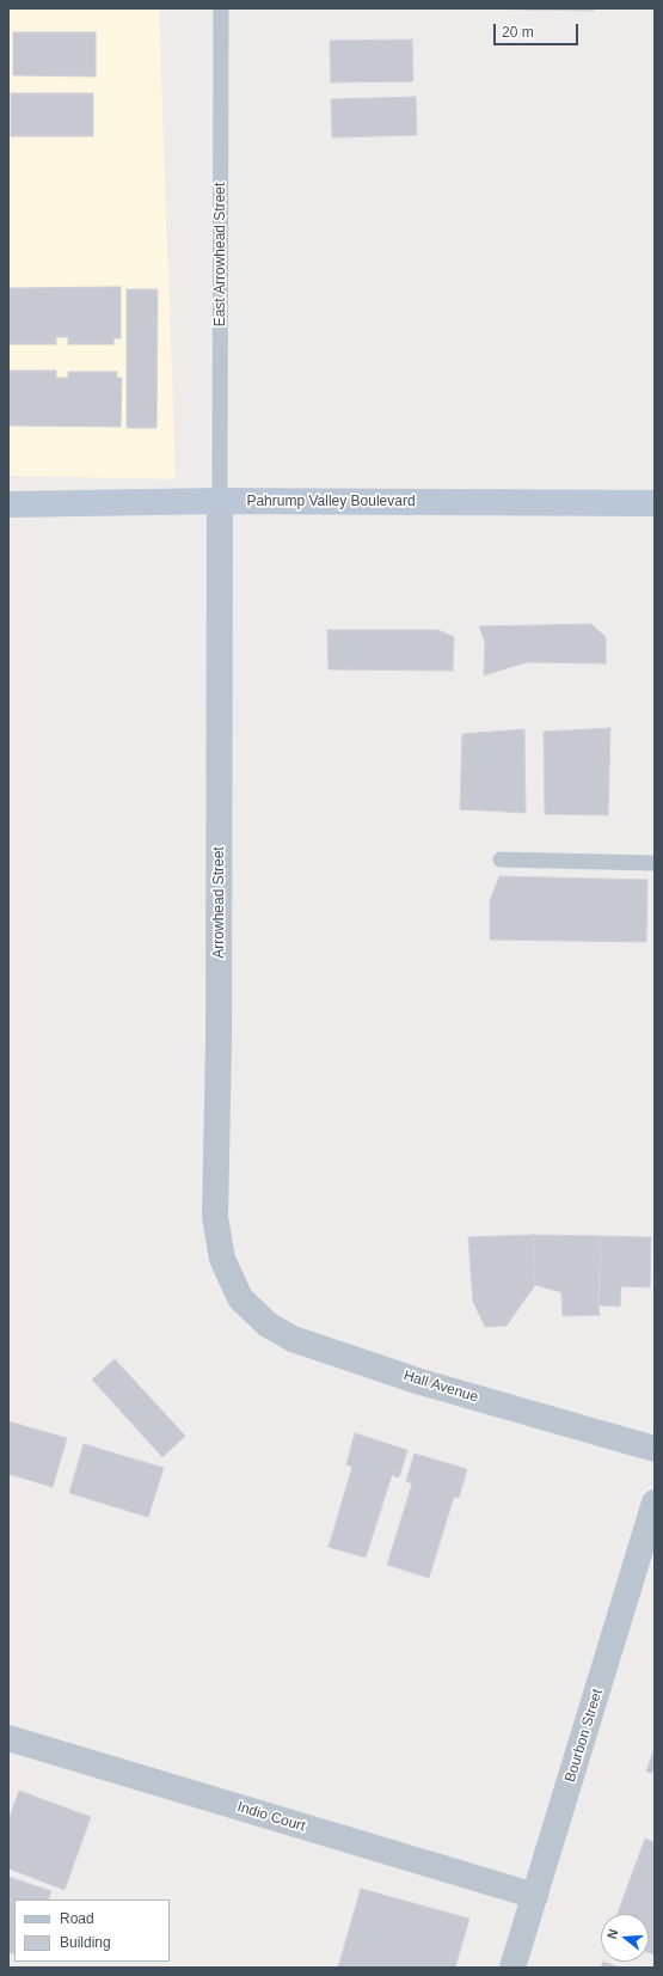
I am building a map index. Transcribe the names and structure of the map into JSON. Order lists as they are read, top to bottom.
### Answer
{
  "streets": {
    "main road": ["Pahrump Valley Boulevard"],
    "street": [
      "Arrowhead Street",
      "Hall Avenue",
      "Bourbon Street",
      "Indio Court"
    ],
    "lane": ["East Arrowhead Street"]
  },
  "crossings": [
    ["East Arrowhead Street", "Pahrump Valley Boulevard"],
    ["East Arrowhead Street", "Arrowhead Street"],
    ["Pahrump Valley Boulevard", "Arrowhead Street"],
    ["Arrowhead Street", "Hall Avenue"],
    ["Bourbon Street", "Indio Court"]
  ],
  "legend": ["Road", "Building"],
  "scale_bar": "20 m",
  "north": "left"
}
